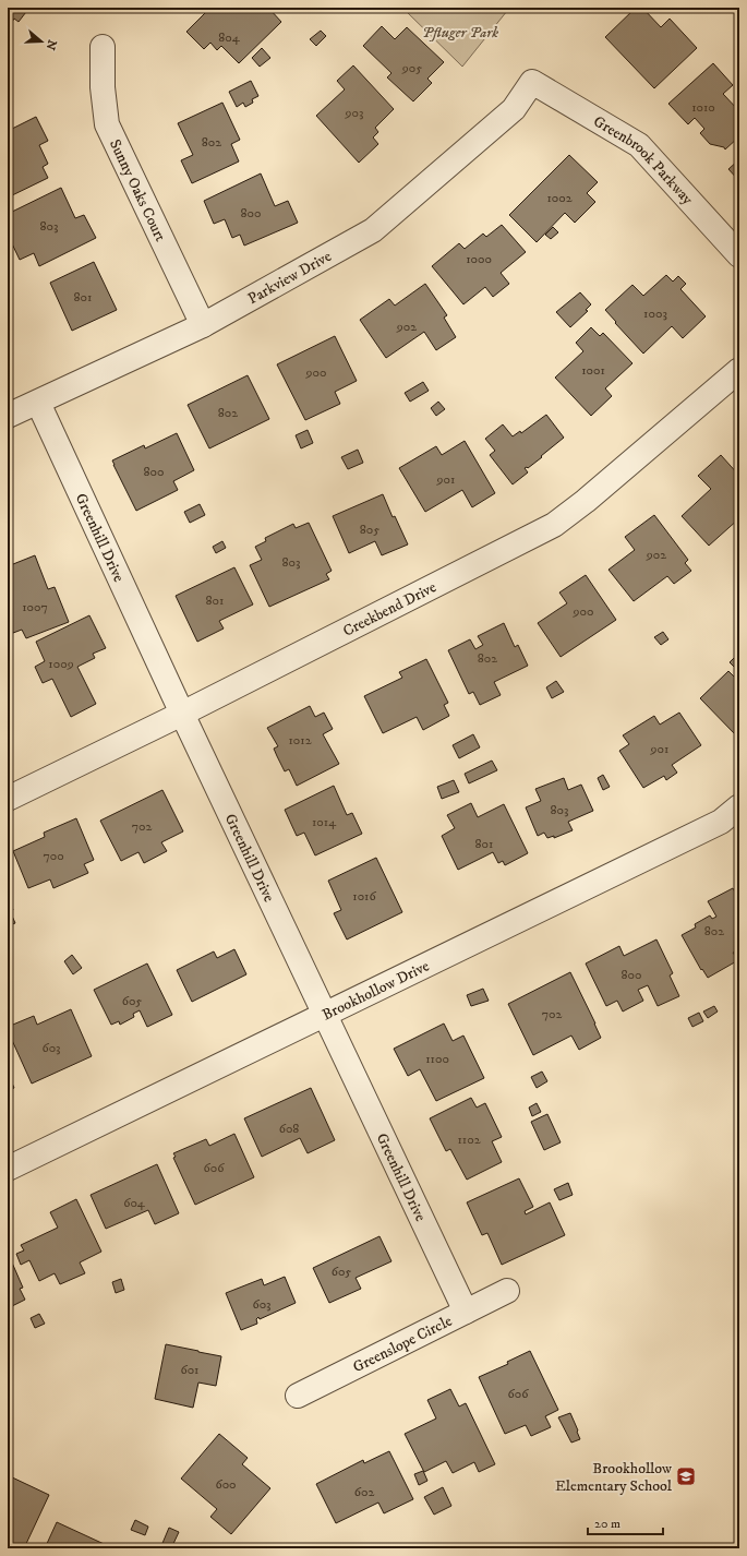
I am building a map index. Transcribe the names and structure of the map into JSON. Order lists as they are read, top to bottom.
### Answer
{
  "streets": {
    "street": [
      "Greenbrook Parkway",
      "Sunny Oaks Court",
      "Parkview Drive",
      "Greenhill Drive",
      "Creekbend Drive",
      "Brookhollow Drive",
      "Greenslope Circle"
    ]
  },
  "crossings": [
    ["Greenbrook Parkway", "Parkview Drive"],
    ["Sunny Oaks Court", "Parkview Drive"],
    ["Parkview Drive", "Greenhill Drive"],
    ["Greenhill Drive", "Creekbend Drive"],
    ["Greenhill Drive", "Brookhollow Drive"],
    ["Greenhill Drive", "Greenslope Circle"]
  ],
  "parks": ["Pfluger Park"],
  "places": {
    "school or university": ["Brookhollow Elementary School"]
  },
  "house_numbers": [
    "804",
    "905",
    "1010",
    "903",
    "802",
    "1002",
    "800",
    "803",
    "1000",
    "801",
    "1003",
    "902",
    "1001",
    "900",
    "802",
    "800",
    "901",
    "805",
    "902",
    "803",
    "801",
    "1007",
    "900",
    "802",
    "1009",
    "1012",
    "901",
    "803",
    "1014",
    "702",
    "801",
    "700",
    "1016",
    "802",
    "800",
    "605",
    "702",
    "603",
    "1100",
    "608",
    "1102",
    "606",
    "604",
    "605",
    "603",
    "601",
    "606",
    "600",
    "602"
  ],
  "scale_bar": "20 m",
  "north": "right"
}
